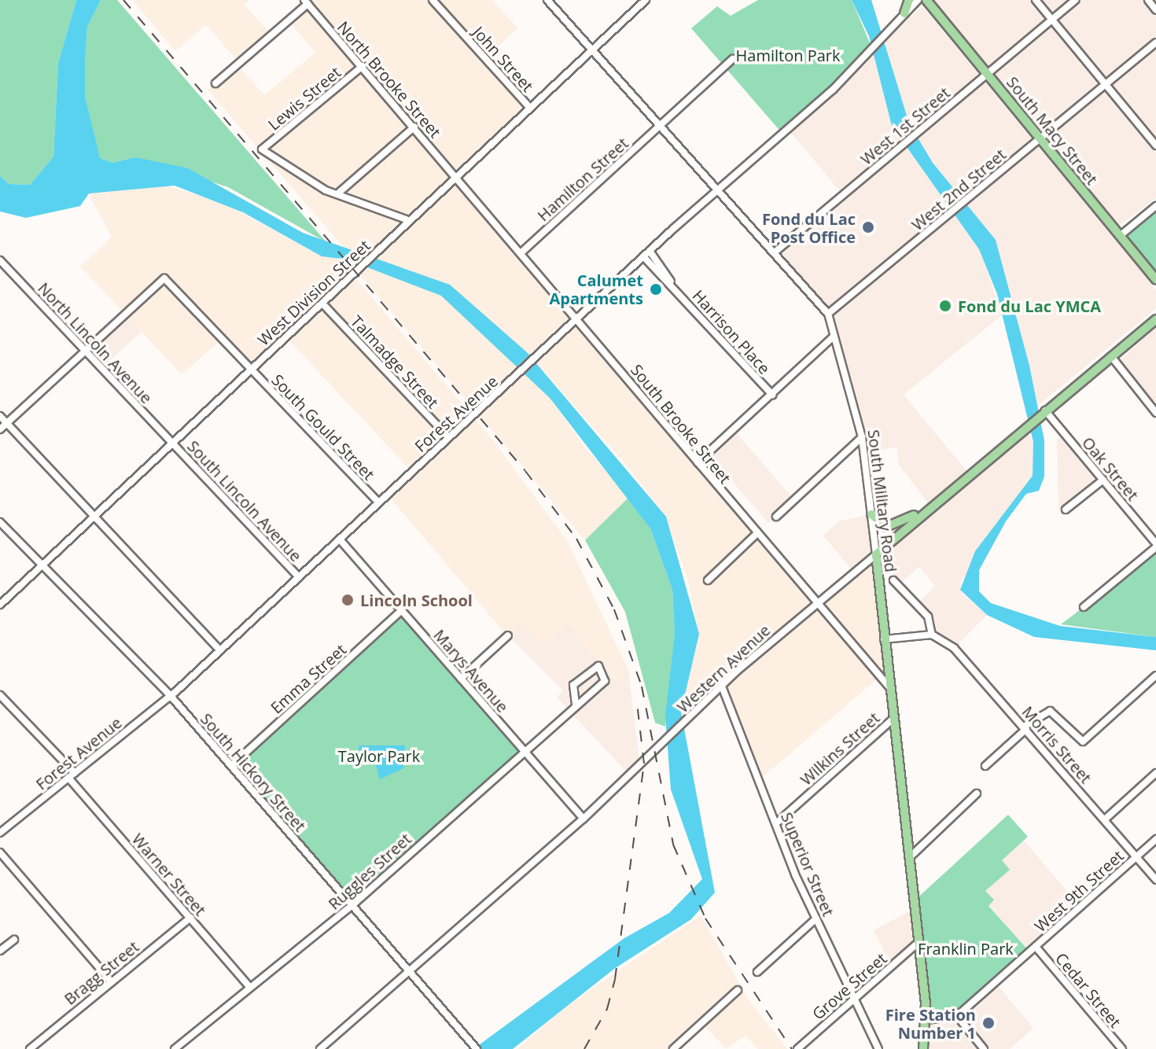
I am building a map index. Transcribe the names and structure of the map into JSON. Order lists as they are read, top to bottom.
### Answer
{
  "streets": {
    "main road": ["South Macy Street", "South Military Road", "Western Avenue"],
    "street": [
      "John Street",
      "North Brooke Street",
      "Lewis Street",
      "West 1st Street",
      "Hamilton Street",
      "West 2nd Street",
      "West Division Street",
      "Harrison Place",
      "North Lincoln Avenue",
      "Talmadge Street",
      "Forest Avenue",
      "South Brooke Street",
      "South Gould Street",
      "Oak Street",
      "South Lincoln Avenue",
      "Marys Avenue",
      "Emma Street",
      "Morris Street",
      "Wilkins Street",
      "South Hickory Street",
      "Superior Street",
      "Ruggles Street",
      "Warner Street",
      "West 9th Street",
      "Bragg Street",
      "Grove Street",
      "Cedar Street"
    ]
  },
  "crossings": [
    ["John Street", "West Division Street"],
    ["North Brooke Street", "Lewis Street"],
    ["North Brooke Street", "West Division Street"],
    ["North Brooke Street", "South Brooke Street"],
    ["West 1st Street", "South Macy Street"],
    ["West 1st Street", "South Military Road"],
    ["South Macy Street", "West 2nd Street"],
    ["Hamilton Street", "South Brooke Street"],
    ["Hamilton Street", "South Military Road"],
    ["West 2nd Street", "South Military Road"],
    ["West Division Street", "North Lincoln Avenue"],
    ["West Division Street", "Talmadge Street"],
    ["West Division Street", "South Brooke Street"],
    ["West Division Street", "South Gould Street"],
    ["West Division Street", "South Lincoln Avenue"],
    ["West Division Street", "South Military Road"],
    ["West Division Street", "South Hickory Street"],
    ["Harrison Place", "Forest Avenue"],
    ["North Lincoln Avenue", "South Gould Street"],
    ["North Lincoln Avenue", "South Lincoln Avenue"],
    ["Talmadge Street", "Forest Avenue"],
    ["Forest Avenue", "South Brooke Street"],
    ["Forest Avenue", "South Gould Street"],
    ["Forest Avenue", "South Lincoln Avenue"],
    ["Forest Avenue", "South Military Road"],
    ["Forest Avenue", "Marys Avenue"],
    ["Forest Avenue", "South Hickory Street"],
    ["Forest Avenue", "Warner Street"],
    ["South Brooke Street", "South Military Road"],
    ["South Brooke Street", "Western Avenue"],
    ["Oak Street", "Western Avenue"],
    ["South Military Road", "Western Avenue"],
    ["South Military Road", "Wilkins Street"],
    ["South Military Road", "Grove Street"],
    ["Western Avenue", "Marys Avenue"],
    ["Western Avenue", "South Hickory Street"],
    ["Western Avenue", "Superior Street"],
    ["Marys Avenue", "Emma Street"],
    ["Marys Avenue", "Ruggles Street"],
    ["Emma Street", "South Hickory Street"],
    ["Morris Street", "West 9th Street"],
    ["Wilkins Street", "Superior Street"],
    ["South Hickory Street", "Ruggles Street"],
    ["Superior Street", "Grove Street"],
    ["Ruggles Street", "Warner Street"],
    ["Warner Street", "Bragg Street"],
    ["West 9th Street", "Cedar Street"]
  ],
  "parks": ["Hamilton Park", "Taylor Park", "Franklin Park"],
  "places": [
    "Fond du Lac Post Office",
    "Calumet Apartments",
    "Fond du Lac YMCA",
    "Lincoln School",
    "Fire Station Number 1"
  ]
}
